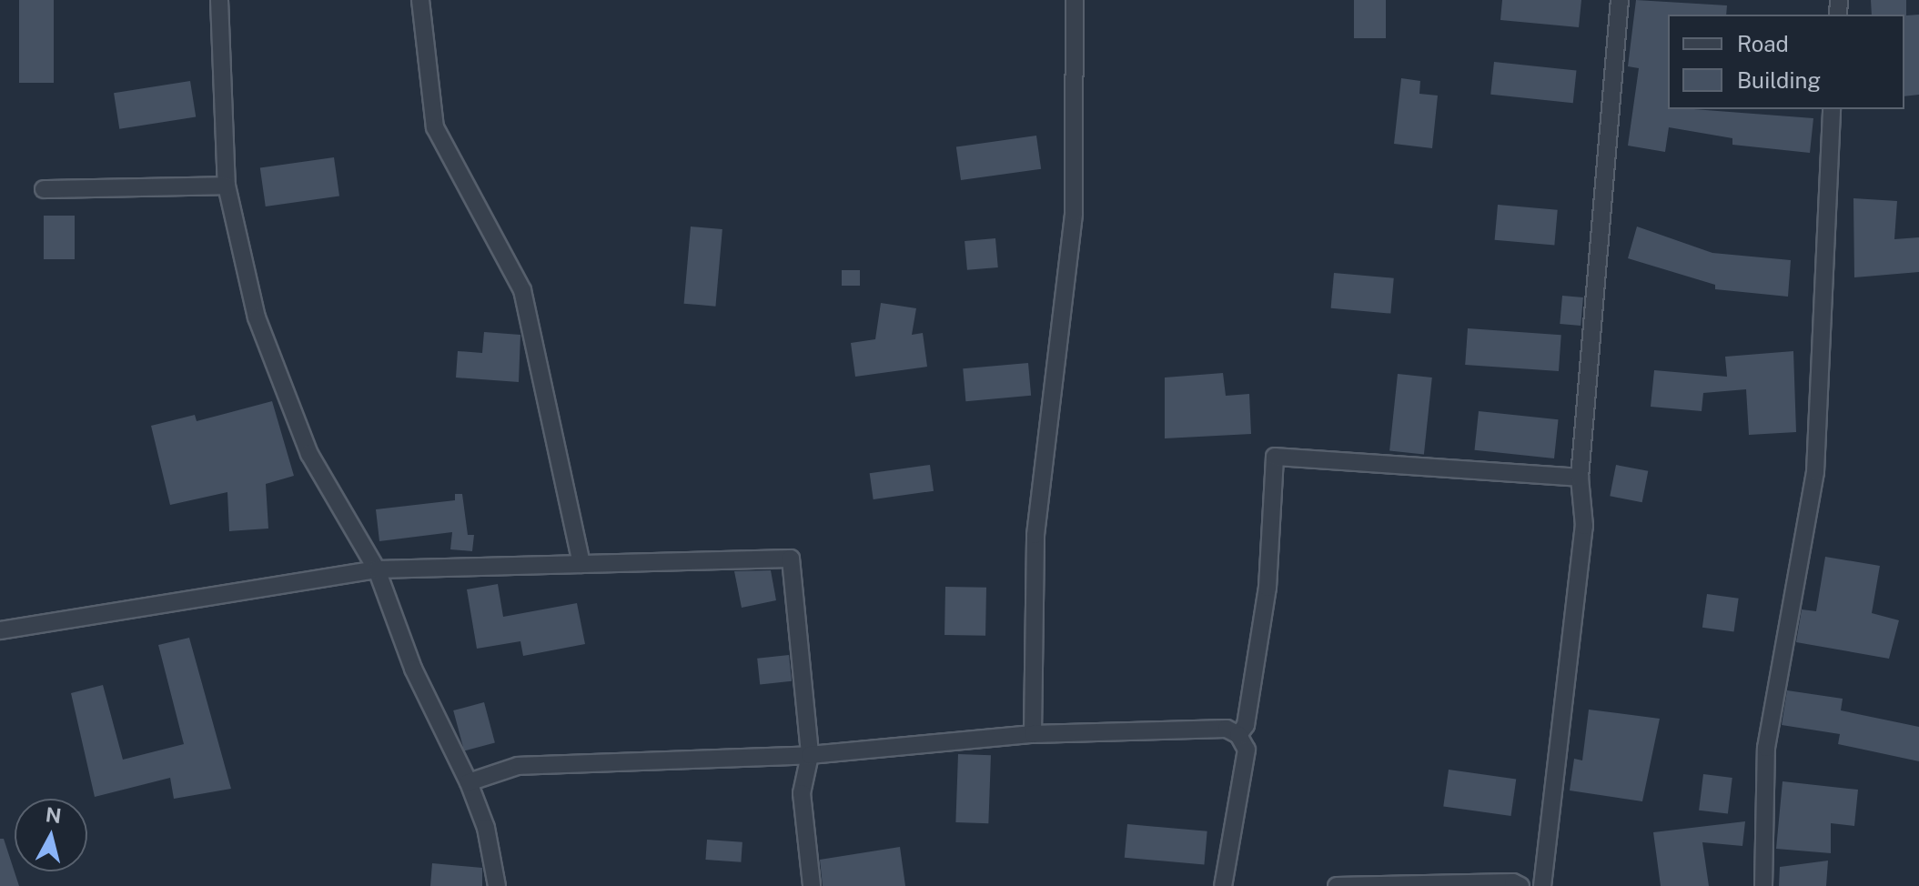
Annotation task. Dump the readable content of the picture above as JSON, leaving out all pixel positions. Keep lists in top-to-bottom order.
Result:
{
  "legend": ["Road", "Building"],
  "north": "top"
}
